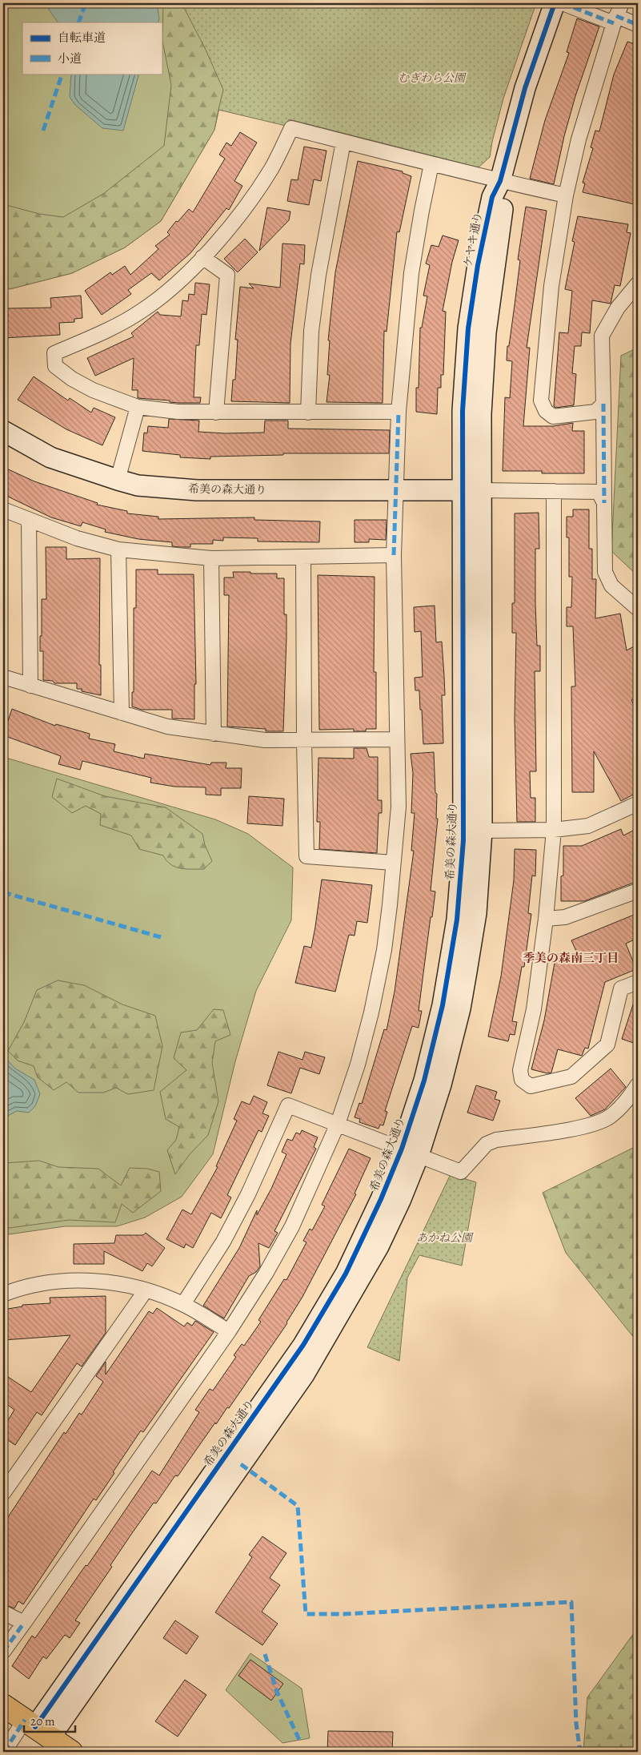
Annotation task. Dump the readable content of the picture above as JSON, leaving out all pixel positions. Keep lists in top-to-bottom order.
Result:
{
  "streets": {
    "street": ["ケヤキ通り", "希美の森大通り"]
  },
  "crossings": [
    ["ケヤキ通り", "希美の森大通り"]
  ],
  "districts": ["季美の森南三丁目"],
  "parks": ["むぎわら公園", "あかね公園"],
  "legend": ["自転車道", "小道"],
  "scale_bar": "20 m"
}
